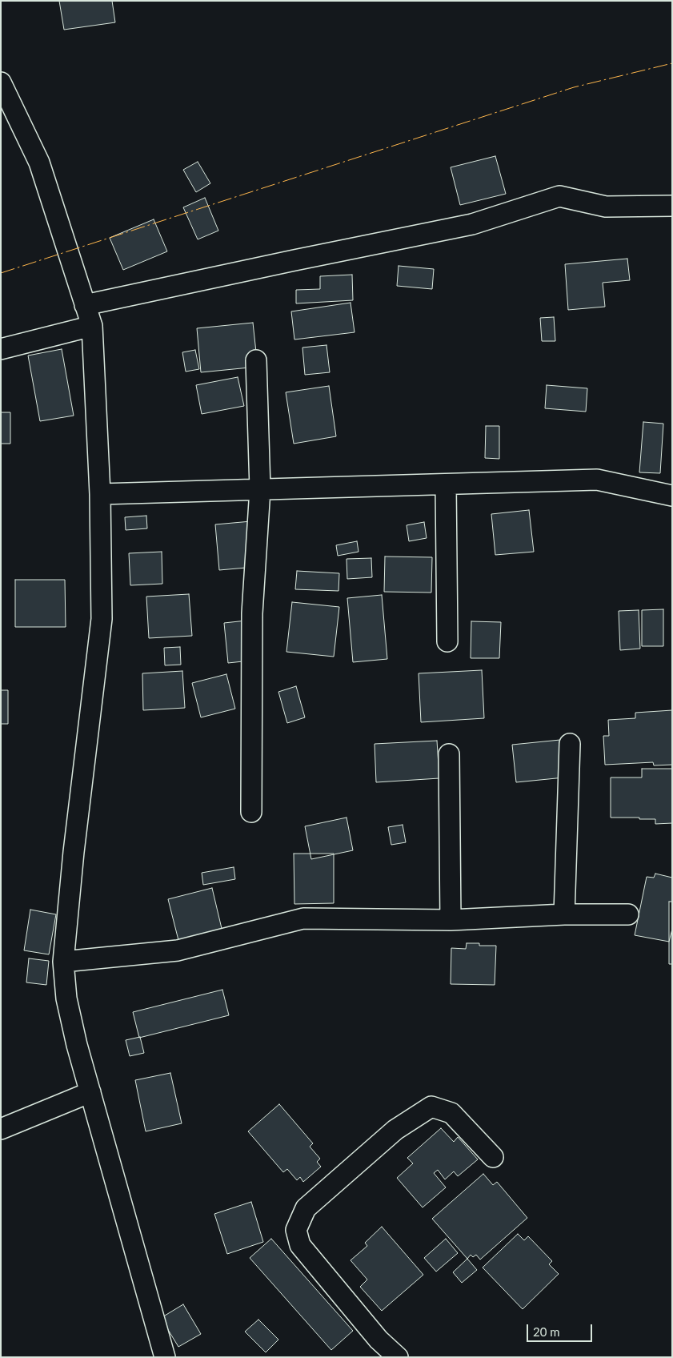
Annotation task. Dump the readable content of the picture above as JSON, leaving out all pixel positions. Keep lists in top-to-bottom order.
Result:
{
  "scale_bar": "20 m"
}
